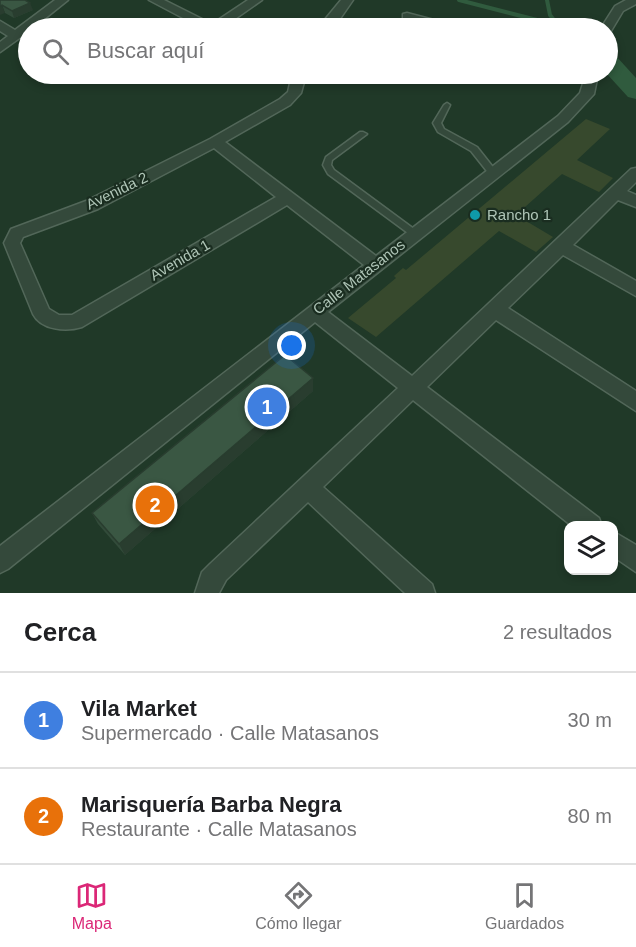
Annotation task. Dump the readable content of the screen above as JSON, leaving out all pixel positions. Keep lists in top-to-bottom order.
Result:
{
  "streets": {
    "street": ["Avenida 2", "Avenida 1", "Calle Matasanos"]
  },
  "crossings": [
    ["Avenida 2", "Avenida 1"]
  ],
  "places": ["Rancho 1"],
  "page": {
    "search": "Buscar aquí",
    "pins": ["1", "2"],
    "heading": ["Cerca", "2 resultados"],
    "list": [
      {
        "mark": "1",
        "name": "Vila Market",
        "note": "Supermercado · Calle Matasanos",
        "value": "30 m"
      },
      {
        "mark": "2",
        "name": "Marisquería Barba Negra",
        "note": "Restaurante · Calle Matasanos",
        "value": "80 m"
      }
    ],
    "nav": ["Mapa", "Cómo llegar", "Guardados"]
  }
}
